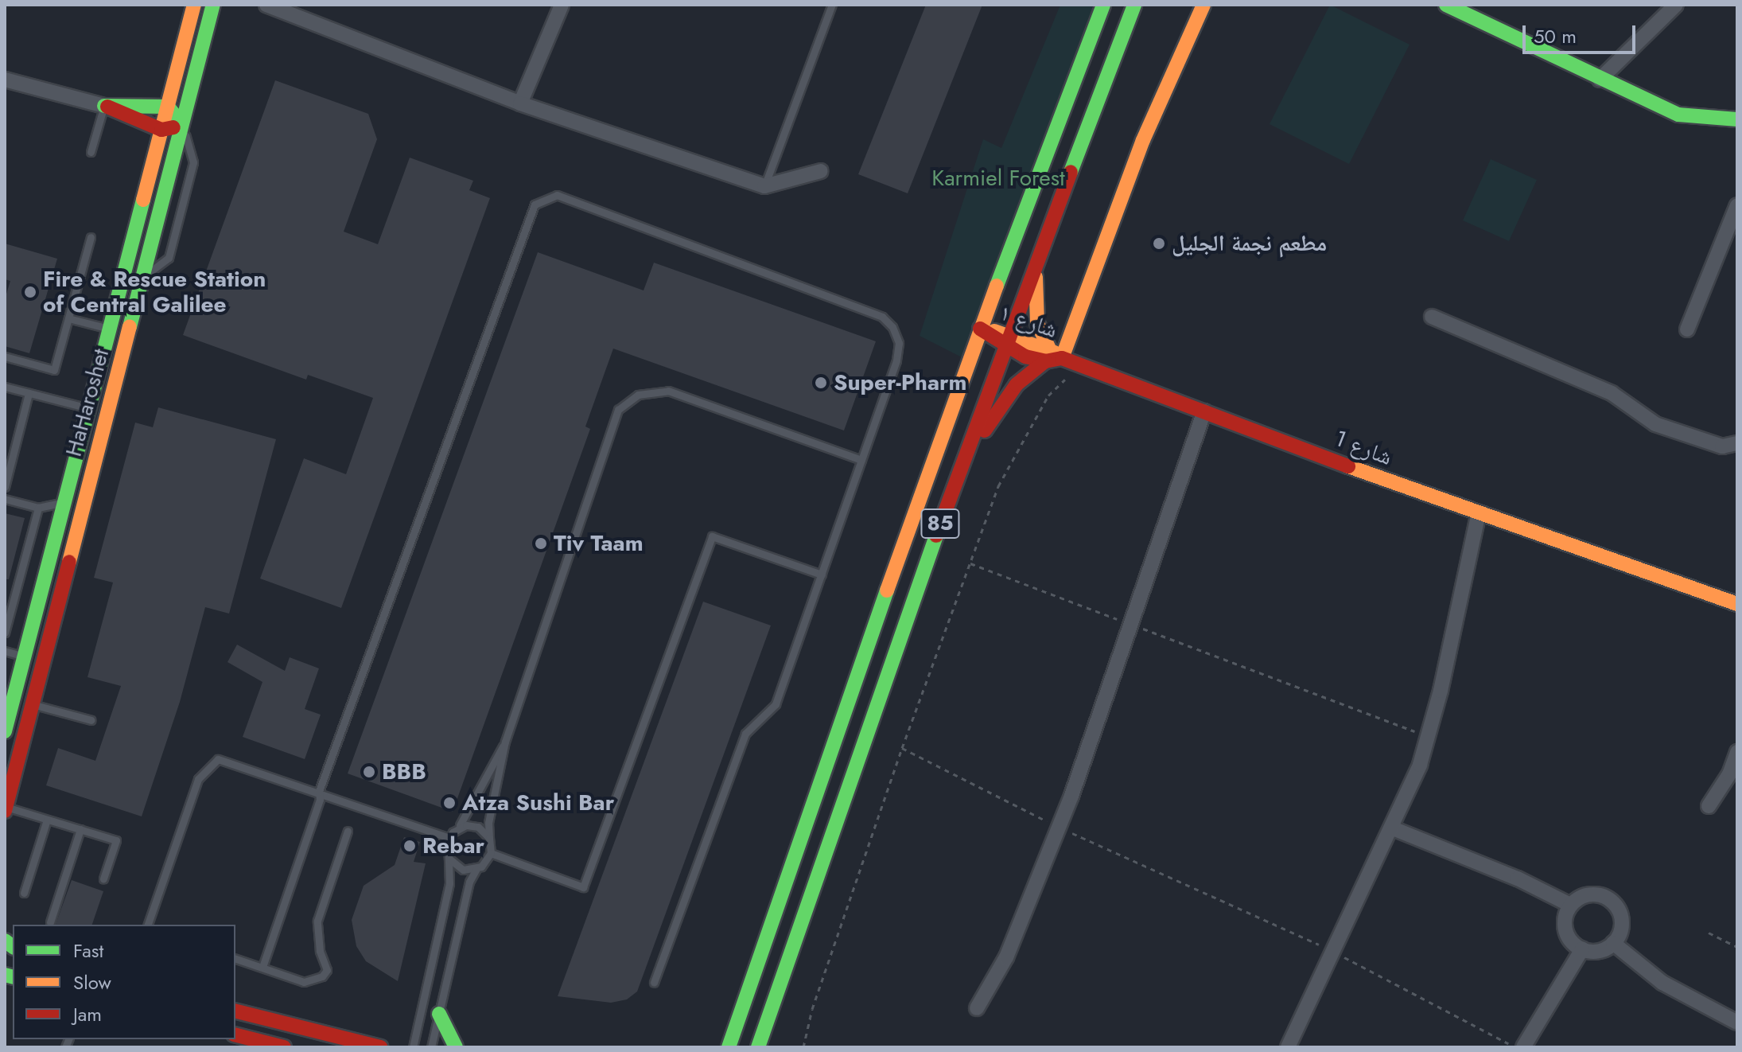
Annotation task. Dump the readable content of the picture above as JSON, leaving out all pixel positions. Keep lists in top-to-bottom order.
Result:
{
  "streets": {
    "main road": ["HaHaroshet", "شارع 1", "85"]
  },
  "crossings": [
    ["شارع 1", "85"]
  ],
  "parks": ["Karmiel Forest"],
  "places": [
    "مطعم نجمة الجليل",
    "Fire & Rescue Station of Central Galilee",
    "Super-Pharm",
    "Tiv Taam",
    "BBB",
    "Atza Sushi Bar",
    "Rebar"
  ],
  "legend": ["Fast", "Slow", "Jam"],
  "scale_bar": "50 m"
}
